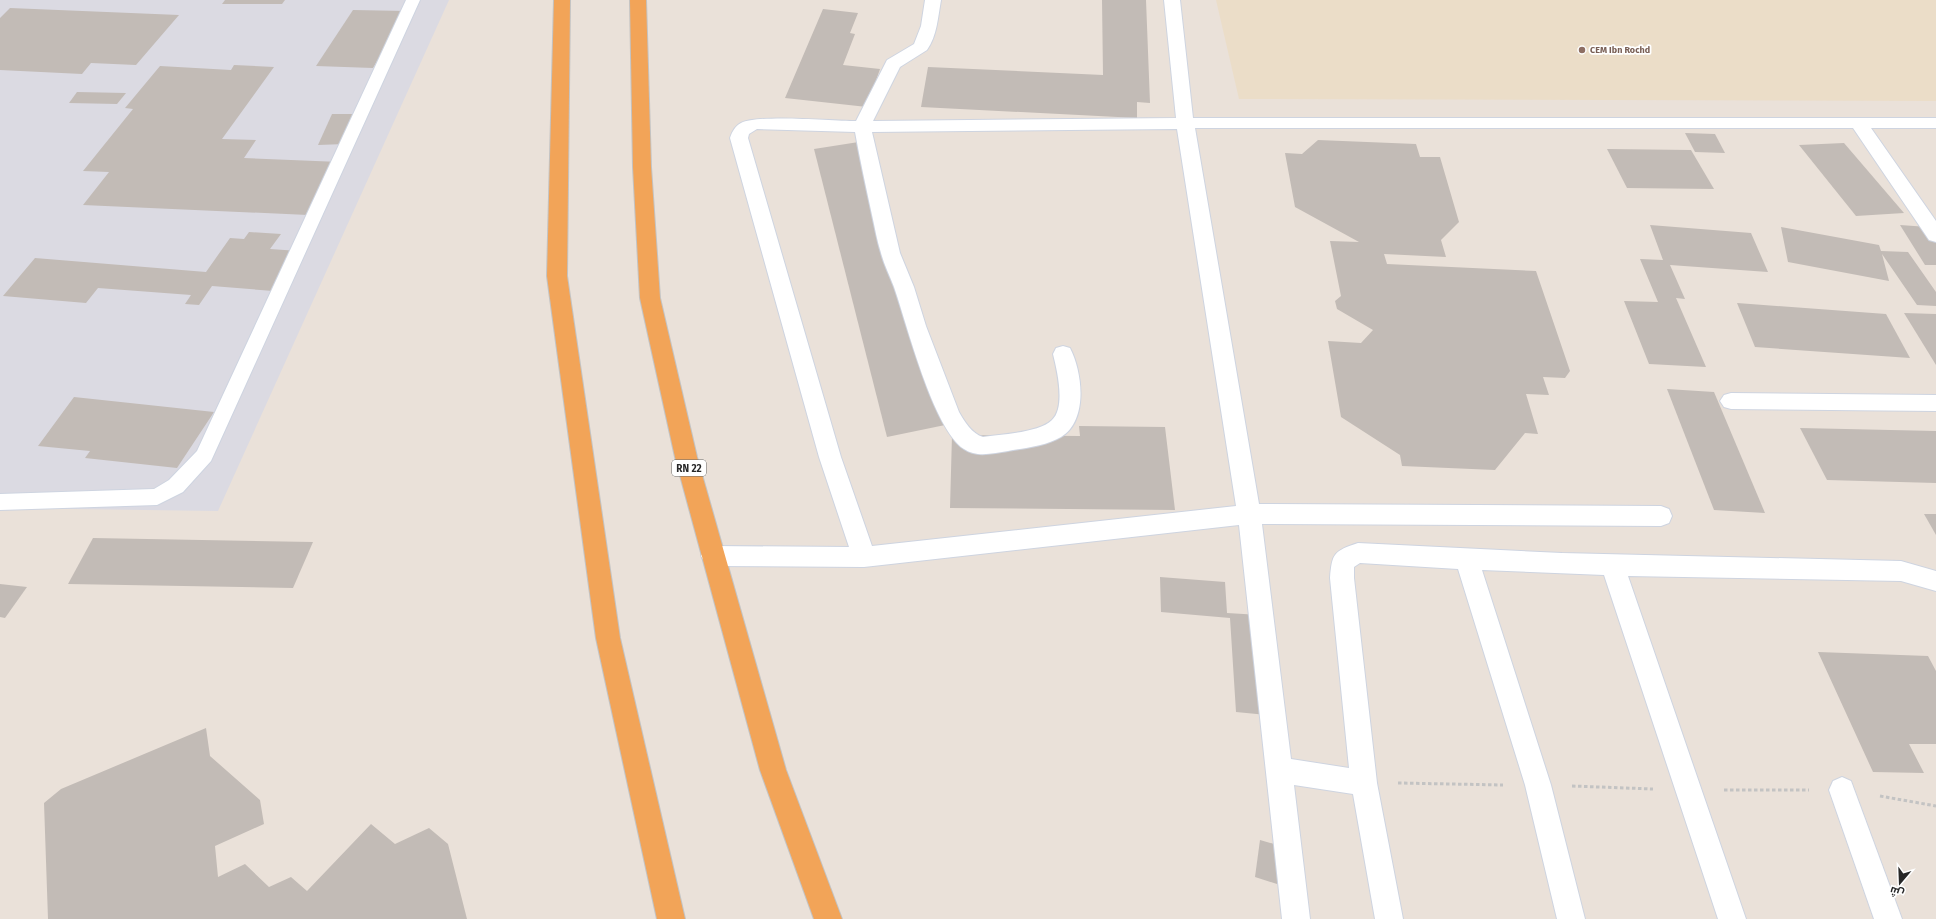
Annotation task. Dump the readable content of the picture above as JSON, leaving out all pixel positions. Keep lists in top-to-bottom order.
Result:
{
  "streets": {
    "highway": ["RN 22"]
  },
  "places": ["CEM Ibn Rochd"],
  "north": "bottom"
}
